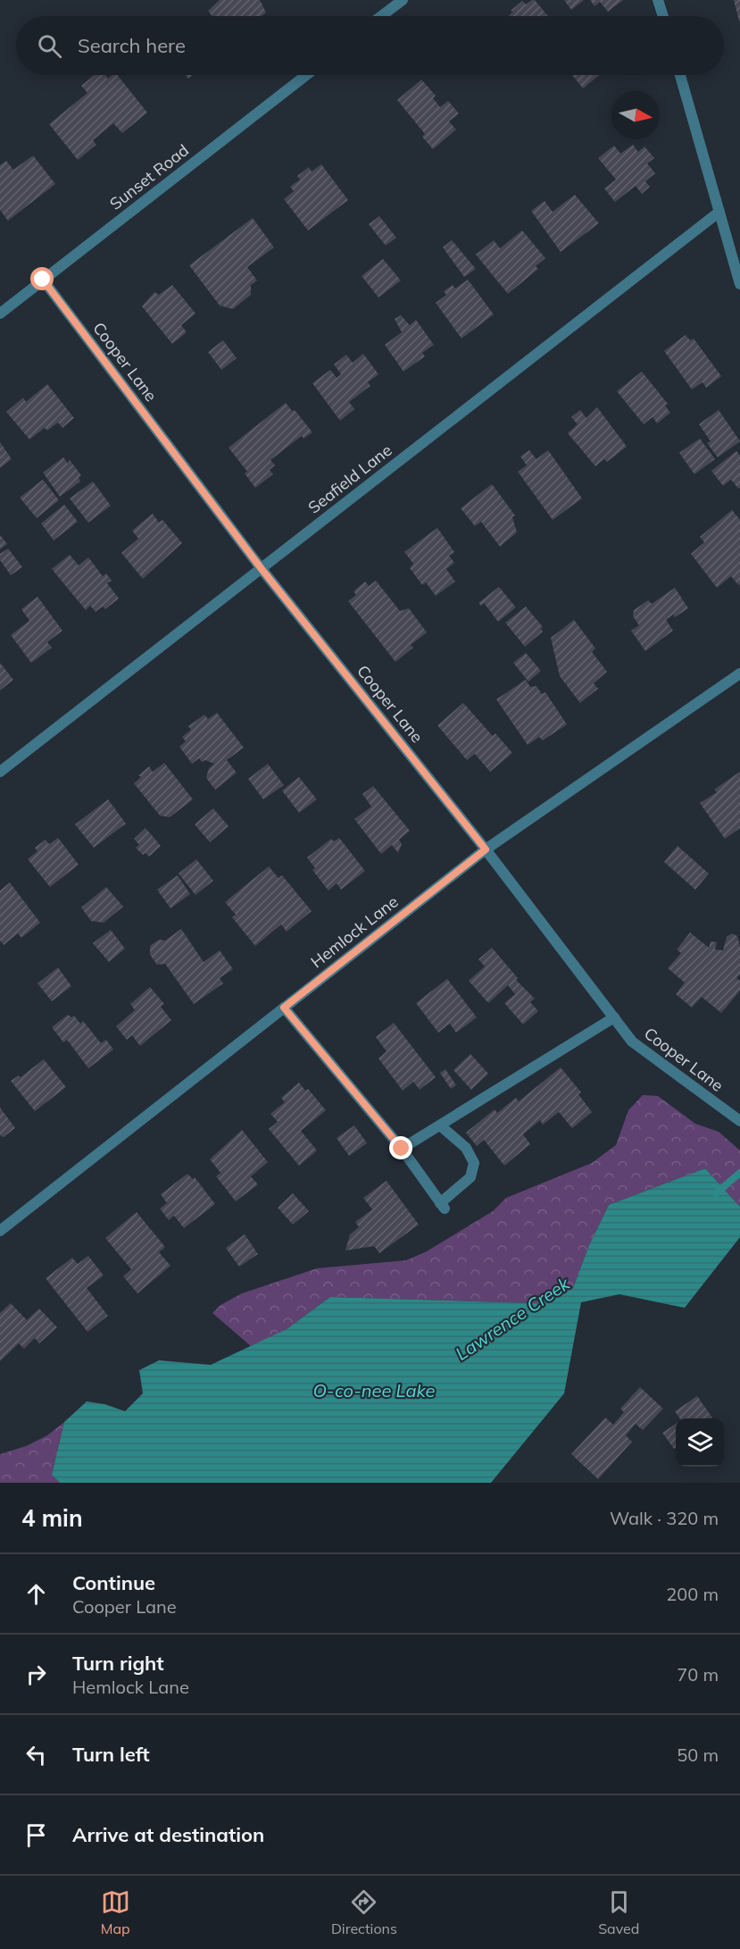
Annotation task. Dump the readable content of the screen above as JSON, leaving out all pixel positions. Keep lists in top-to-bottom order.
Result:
{
  "streets": {
    "street": [
      "Sunset Road",
      "Cooper Lane",
      "Seafield Lane",
      "Hemlock Lane"
    ]
  },
  "crossings": [
    ["Sunset Road", "Cooper Lane"],
    ["Cooper Lane", "Seafield Lane"],
    ["Cooper Lane", "Hemlock Lane"]
  ],
  "water": ["Lawrence Creek", "O-co-nee Lake"],
  "north": "right",
  "page": {
    "search": "Search here",
    "heading": ["4 min", "Walk · 320 m"],
    "list": [
      ["Continue", "Cooper Lane", "200 m"],
      ["Turn right", "Hemlock Lane", "70 m"],
      ["Turn left", "50 m"],
      "Arrive at destination"
    ],
    "nav": ["Map", "Directions", "Saved"]
  }
}
